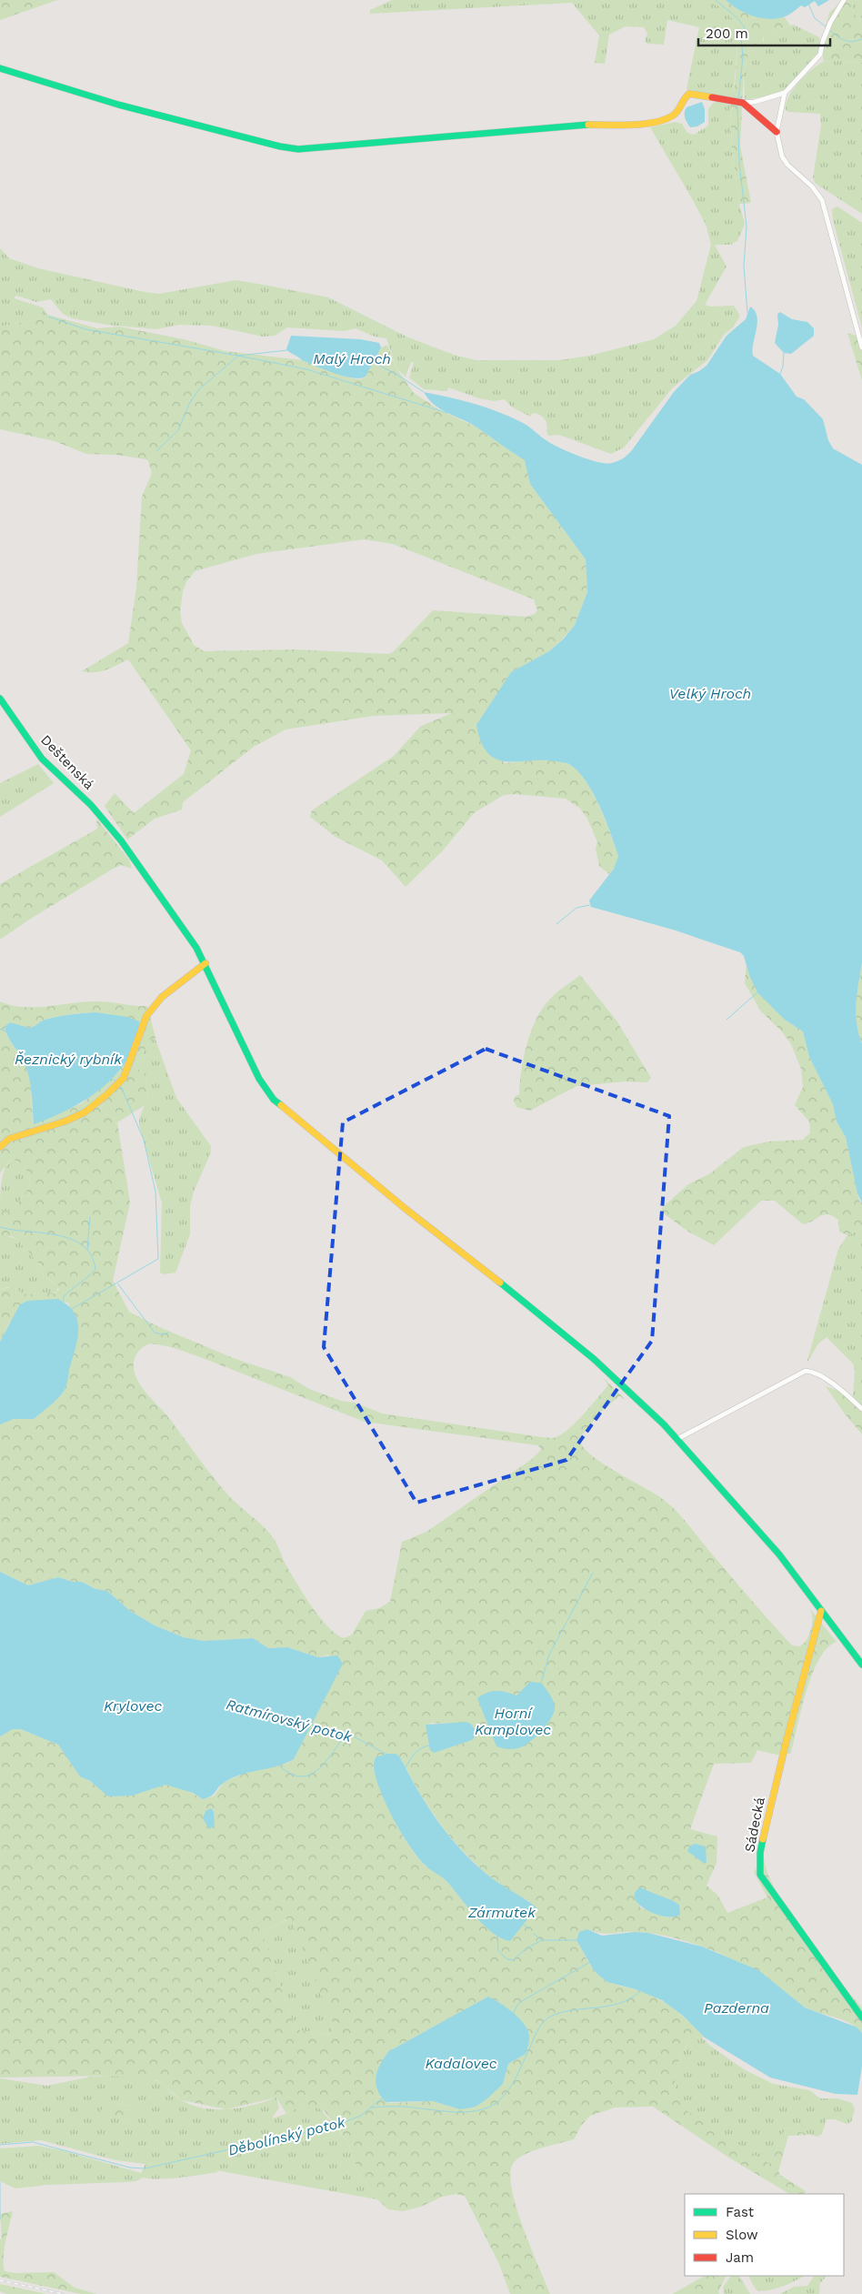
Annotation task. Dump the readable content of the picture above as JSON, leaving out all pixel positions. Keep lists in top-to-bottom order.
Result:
{
  "streets": {
    "street": ["Deštenská", "Sádecká"]
  },
  "crossings": [
    ["Deštenská", "Sádecká"]
  ],
  "water": [
    "Malý Hroch",
    "Velký Hroch",
    "Řeznický rybník",
    "Krylovec",
    "Horní Kamplovec",
    "Ratmírovský potok",
    "Zármutek",
    "Pazderna",
    "Kadalovec",
    "Děbolínský potok"
  ],
  "legend": ["Fast", "Slow", "Jam"],
  "scale_bar": "200 m"
}
